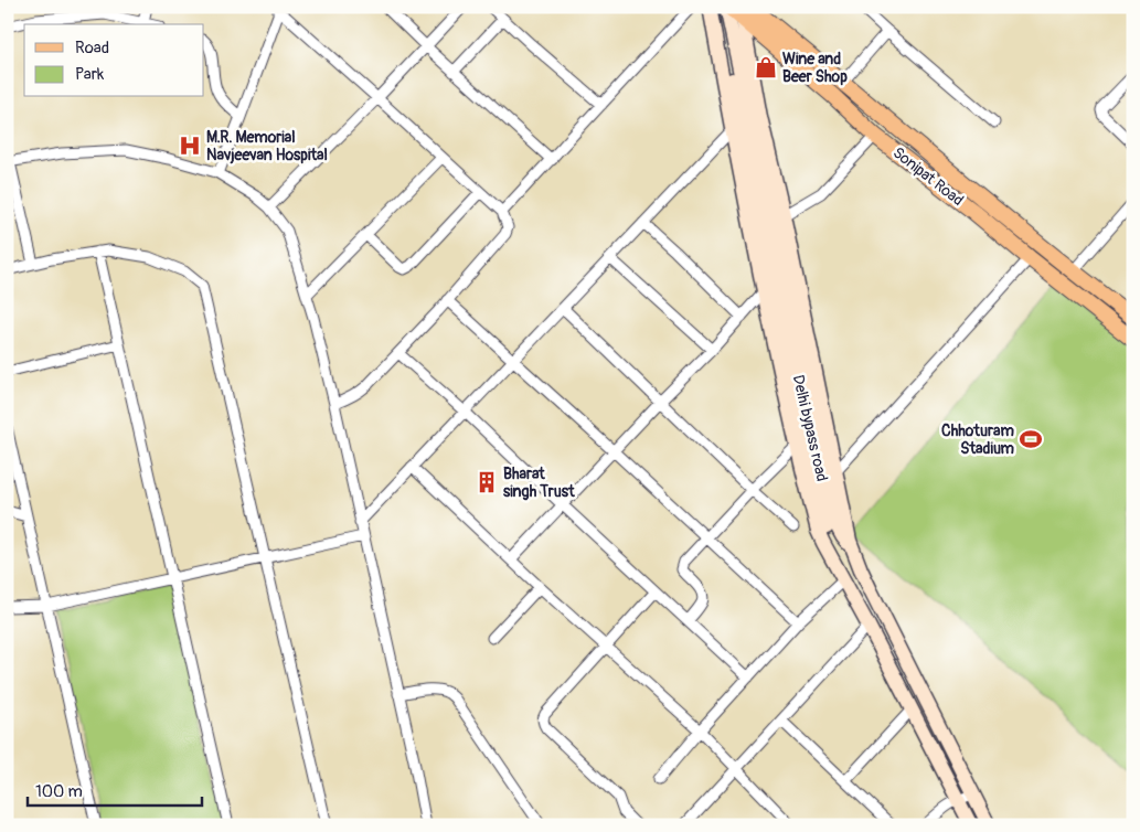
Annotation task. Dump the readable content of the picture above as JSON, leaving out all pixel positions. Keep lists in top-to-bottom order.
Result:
{
  "streets": {
    "main road": ["Sonipat Road", "Delhi bypass road"]
  },
  "crossings": [
    ["Sonipat Road", "Delhi bypass road"]
  ],
  "places": {
    "shop": ["Wine and Beer Shop"],
    "hospital": ["M.R. Memorial Navjeevan Hospital"],
    "sports": ["Chhoturam Stadium"],
    "building": ["Bharat singh Trust"]
  },
  "legend": ["Road", "Park"],
  "scale_bar": "100 m"
}
